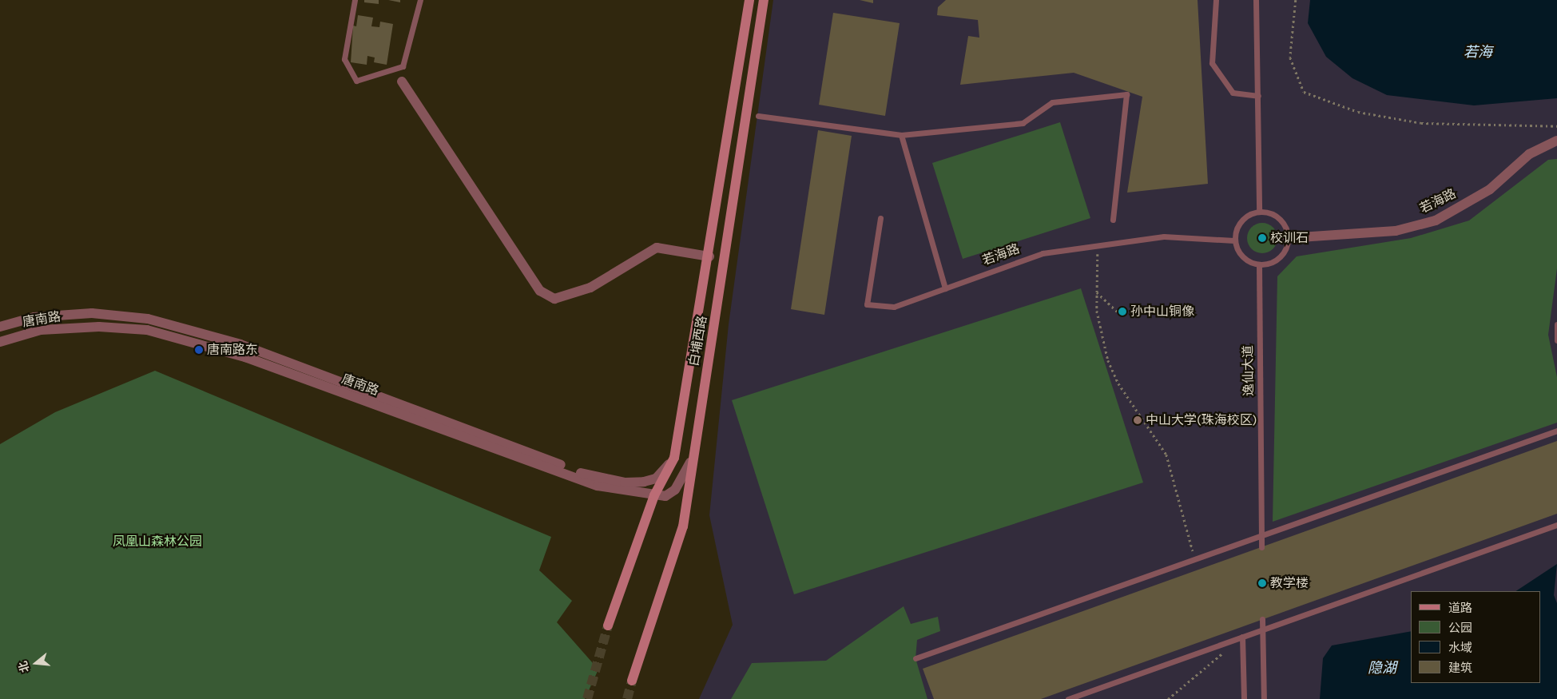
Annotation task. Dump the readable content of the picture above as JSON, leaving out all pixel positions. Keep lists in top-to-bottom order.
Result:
{
  "streets": {
    "main road": ["白埔西路"],
    "street": ["若海路", "唐南路"],
    "lane": ["逸仙大道"]
  },
  "crossings": [
    ["若海路", "逸仙大道"],
    ["唐南路", "白埔西路"]
  ],
  "water": ["若海", "隐湖"],
  "parks": ["凤凰山森林公园"],
  "places": [
    "校训石",
    "孙中山铜像",
    "唐南路东",
    "中山大学(珠海校区)",
    "教学楼"
  ],
  "legend": [
    "道路",
    "公园",
    "水域",
    "建筑"
  ],
  "north": "left"
}
